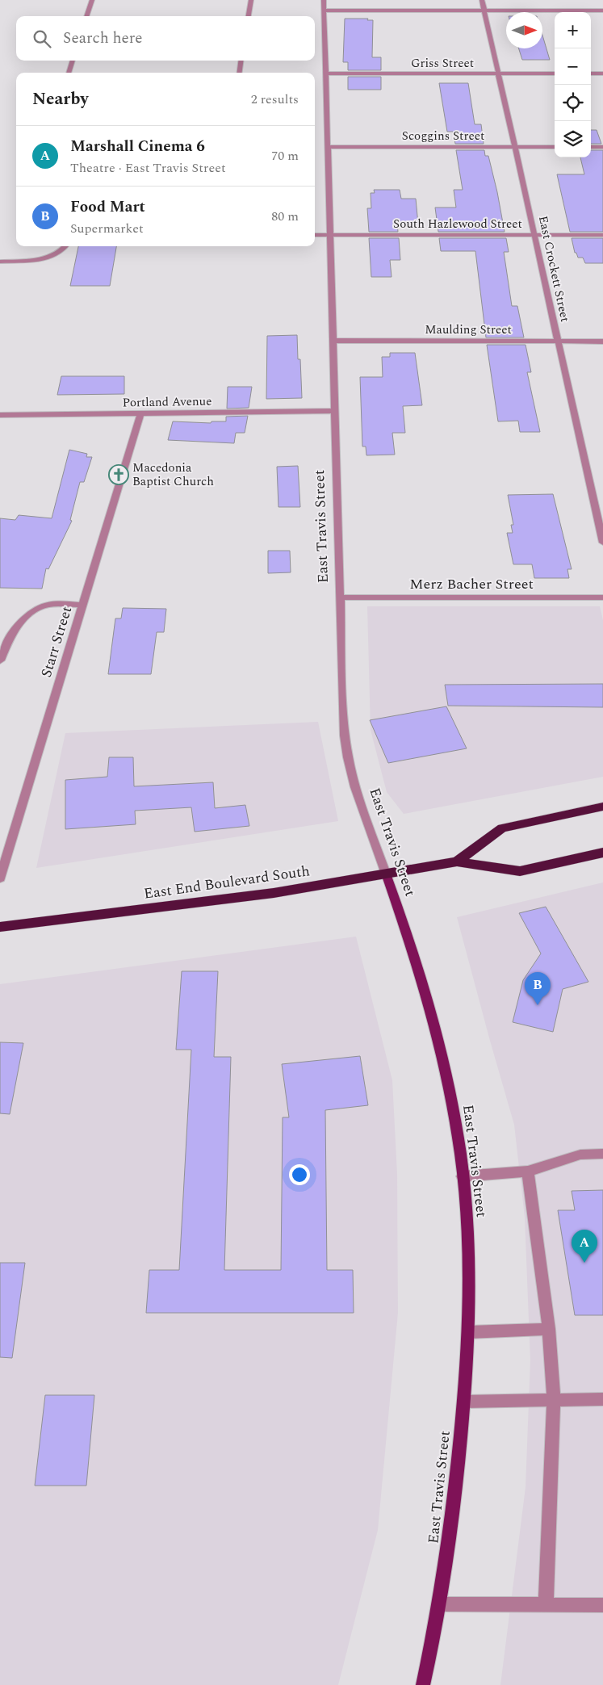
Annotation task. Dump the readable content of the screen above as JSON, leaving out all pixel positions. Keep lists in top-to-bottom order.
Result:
{
  "streets": {
    "highway": ["East End Boulevard South"],
    "main road": ["East Travis Street"],
    "street": [
      "Griss Street",
      "Scoggins Street",
      "South Hazlewood Street",
      "East Crockett Street",
      "Maulding Street",
      "Portland Avenue",
      "Merz Bacher Street",
      "Starr Street"
    ]
  },
  "crossings": [
    ["Griss Street", "East Crockett Street"],
    ["Griss Street", "East Travis Street"],
    ["Scoggins Street", "East Crockett Street"],
    ["Scoggins Street", "East Travis Street"],
    ["South Hazlewood Street", "East Crockett Street"],
    ["South Hazlewood Street", "East Travis Street"],
    ["East Crockett Street", "Maulding Street"],
    ["Maulding Street", "East Travis Street"],
    ["Portland Avenue", "East Travis Street"],
    ["Portland Avenue", "Starr Street"],
    ["East Travis Street", "Merz Bacher Street"],
    ["East Travis Street", "East End Boulevard South"]
  ],
  "places": {
    "church": ["Macedonia Baptist Church"]
  },
  "north": "right",
  "page": {
    "map_buttons": ["+", "−"],
    "search": "Search here",
    "heading": ["Nearby", "2 results"],
    "list": [
      {
        "mark": "A",
        "name": "Marshall Cinema 6",
        "note": "Theatre · East Travis Street",
        "value": "70 m"
      },
      {
        "mark": "B",
        "name": "Food Mart",
        "note": "Supermarket",
        "value": "80 m"
      }
    ],
    "pins": ["B", "A"]
  }
}
